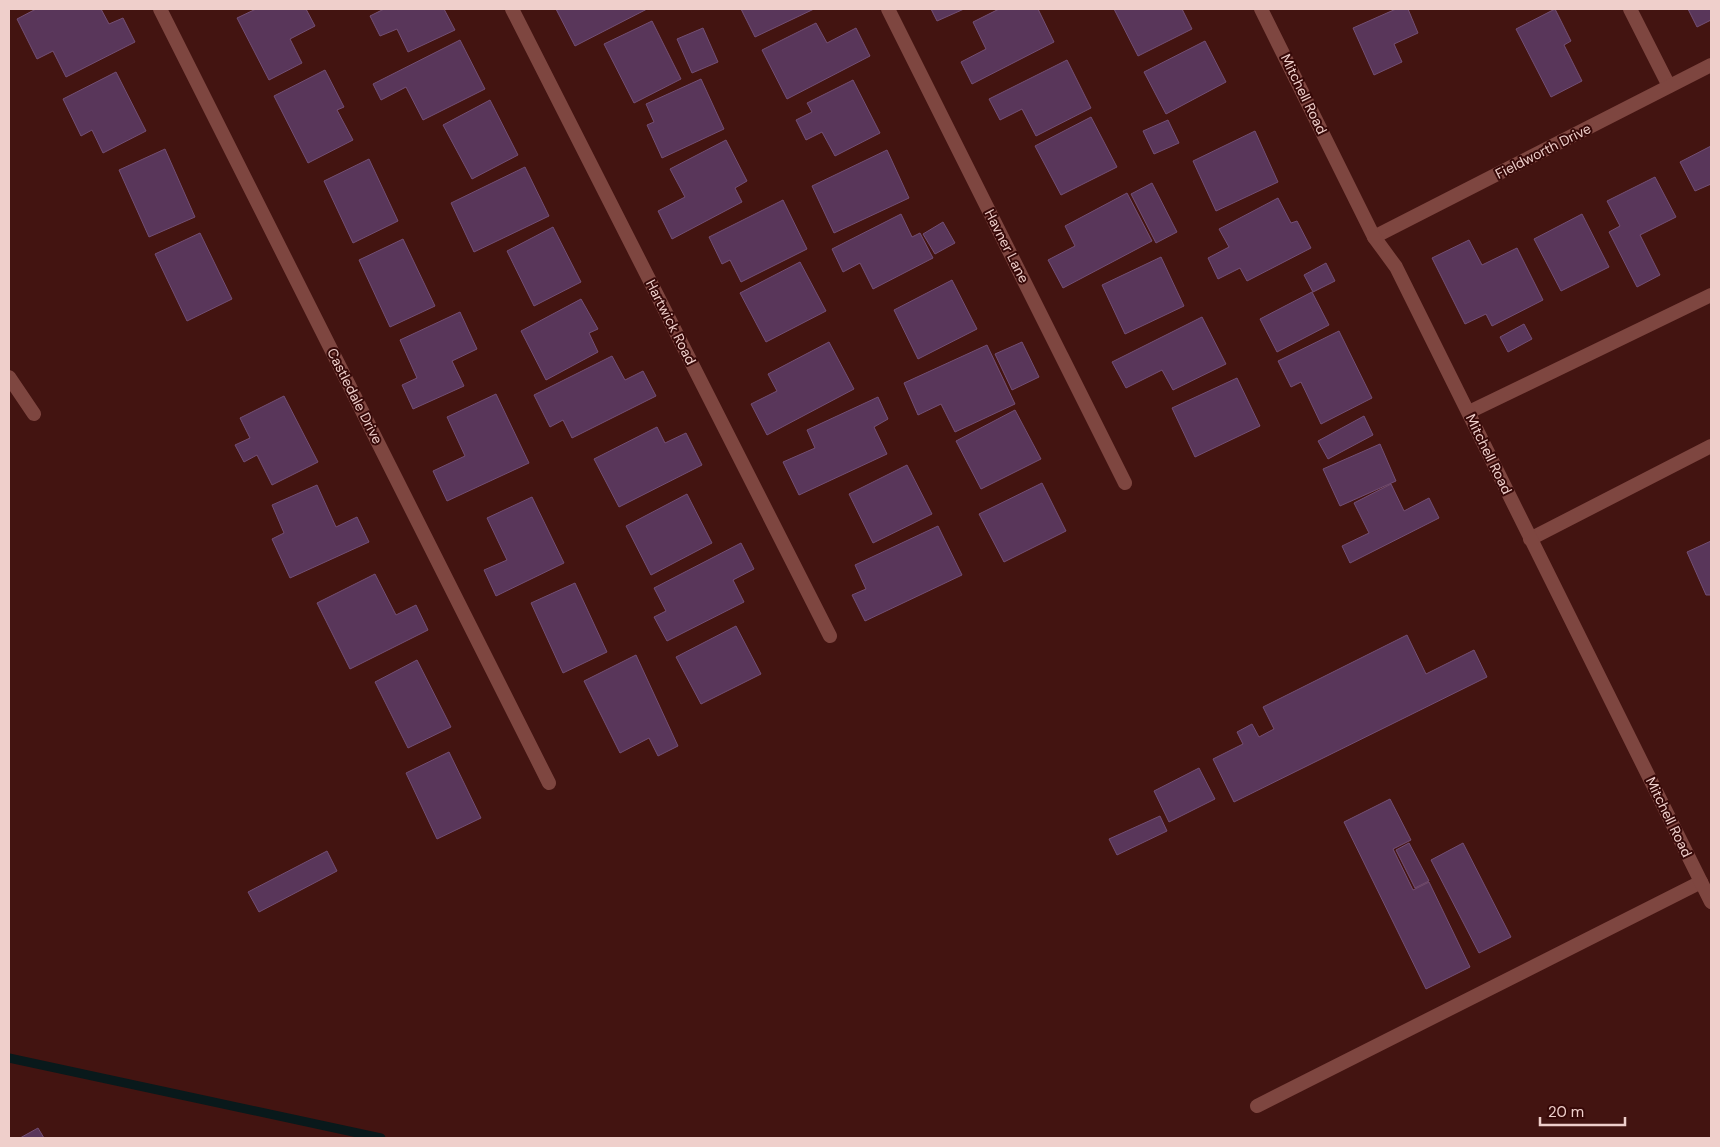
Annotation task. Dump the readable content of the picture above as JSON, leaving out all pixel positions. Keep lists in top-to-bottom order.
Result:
{
  "streets": {
    "street": [
      "Mitchell Road",
      "Fieldworth Drive",
      "Havner Lane",
      "Hartwick Road",
      "Castledale Drive"
    ]
  },
  "crossings": [
    ["Mitchell Road", "Fieldworth Drive"]
  ],
  "scale_bar": "20 m"
}
